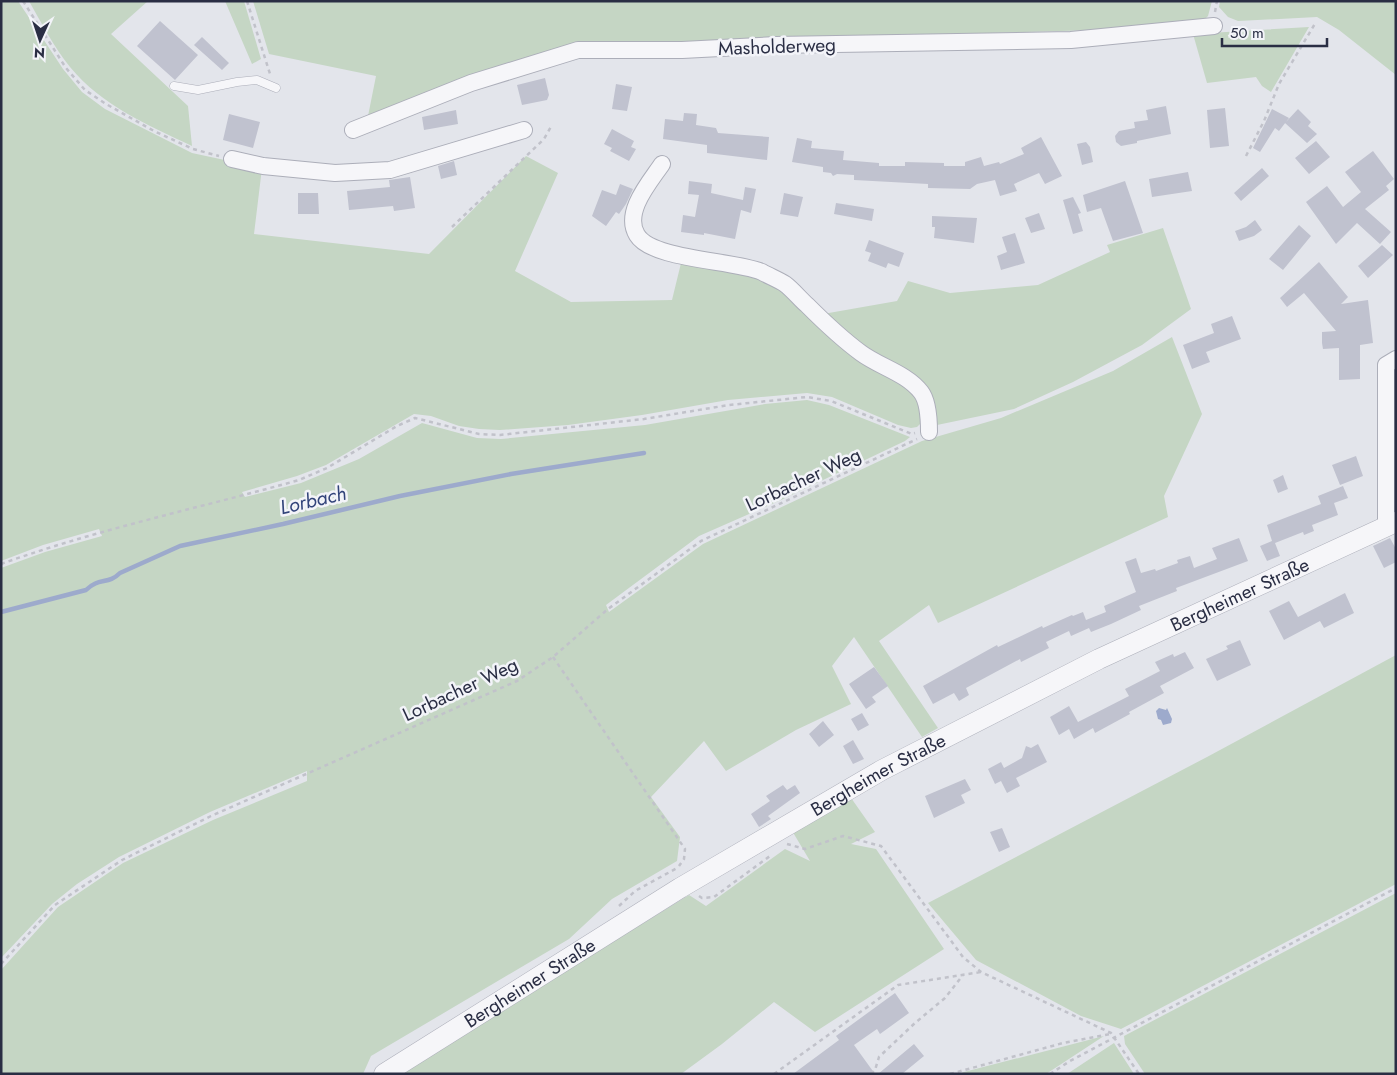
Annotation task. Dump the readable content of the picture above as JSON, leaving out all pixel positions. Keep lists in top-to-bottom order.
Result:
{
  "streets": {
    "street": ["Masholderweg", "Bergheimer Straße"],
    "path": ["Lorbacher Weg"]
  },
  "water": ["Lorbach"],
  "scale_bar": "50 m",
  "north": "bottom"
}
